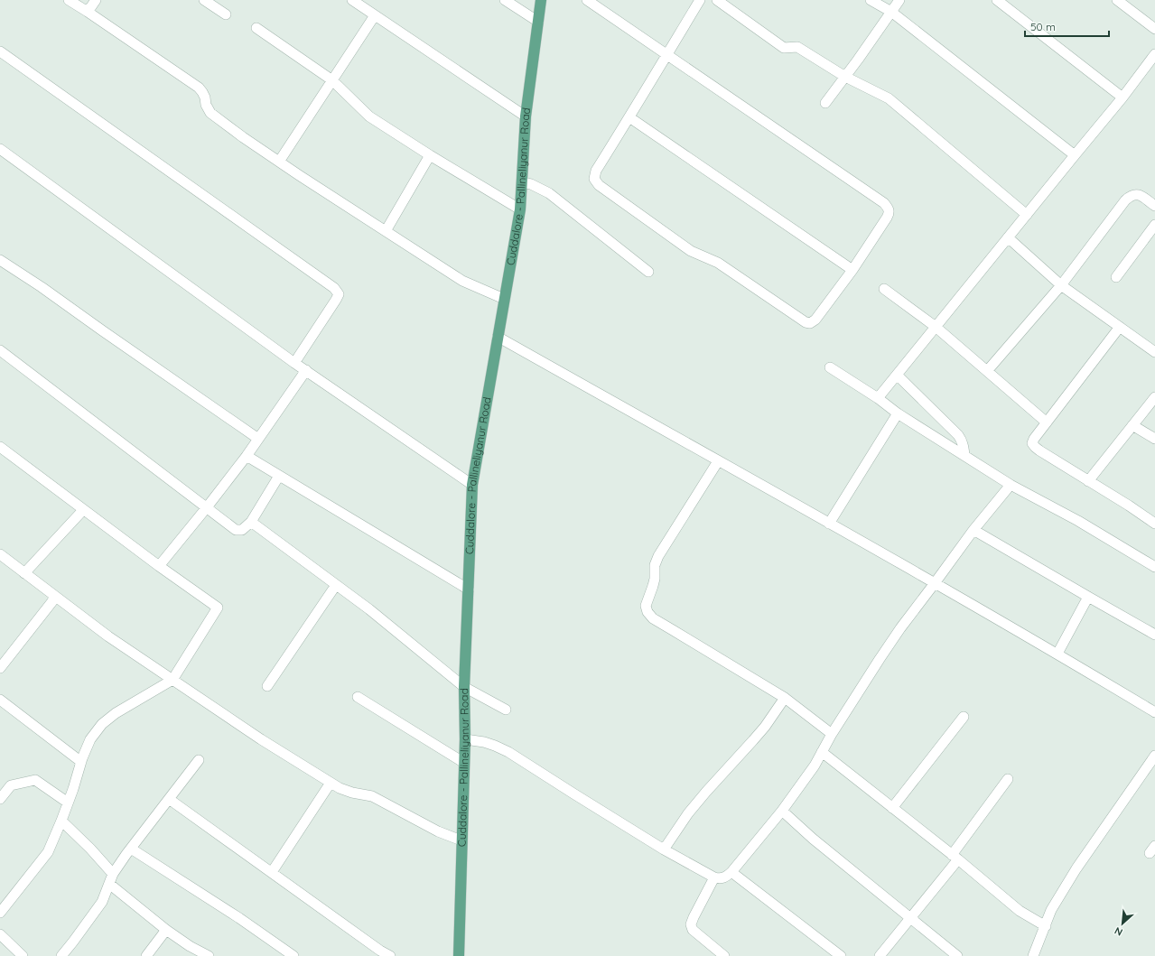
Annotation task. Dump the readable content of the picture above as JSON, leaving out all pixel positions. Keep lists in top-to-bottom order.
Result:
{
  "streets": {
    "main road": ["Cuddalore - Pallineliyanur Road"]
  },
  "scale_bar": "50 m",
  "north": "bottom left"
}
